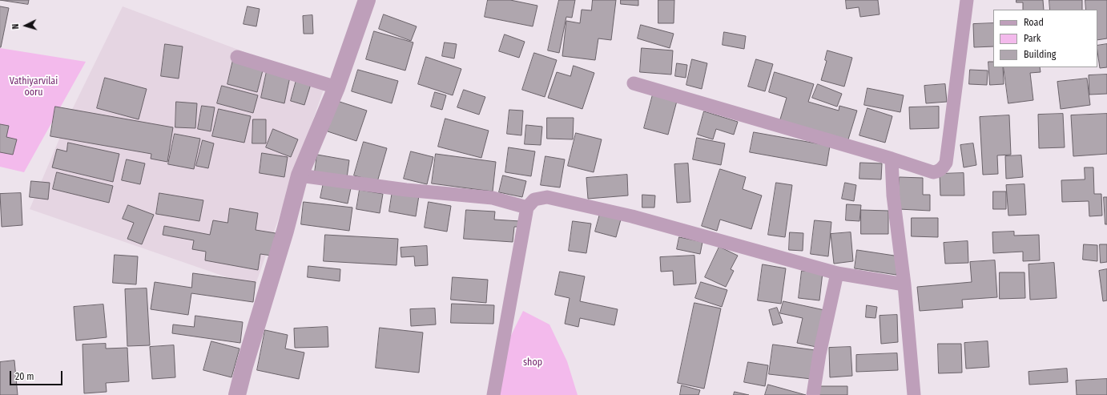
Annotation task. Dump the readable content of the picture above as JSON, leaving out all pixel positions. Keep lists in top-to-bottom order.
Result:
{
  "parks": ["Vathiyarvilai ooru", "shop"],
  "legend": ["Road", "Park", "Building"],
  "scale_bar": "20 m",
  "north": "left"
}
